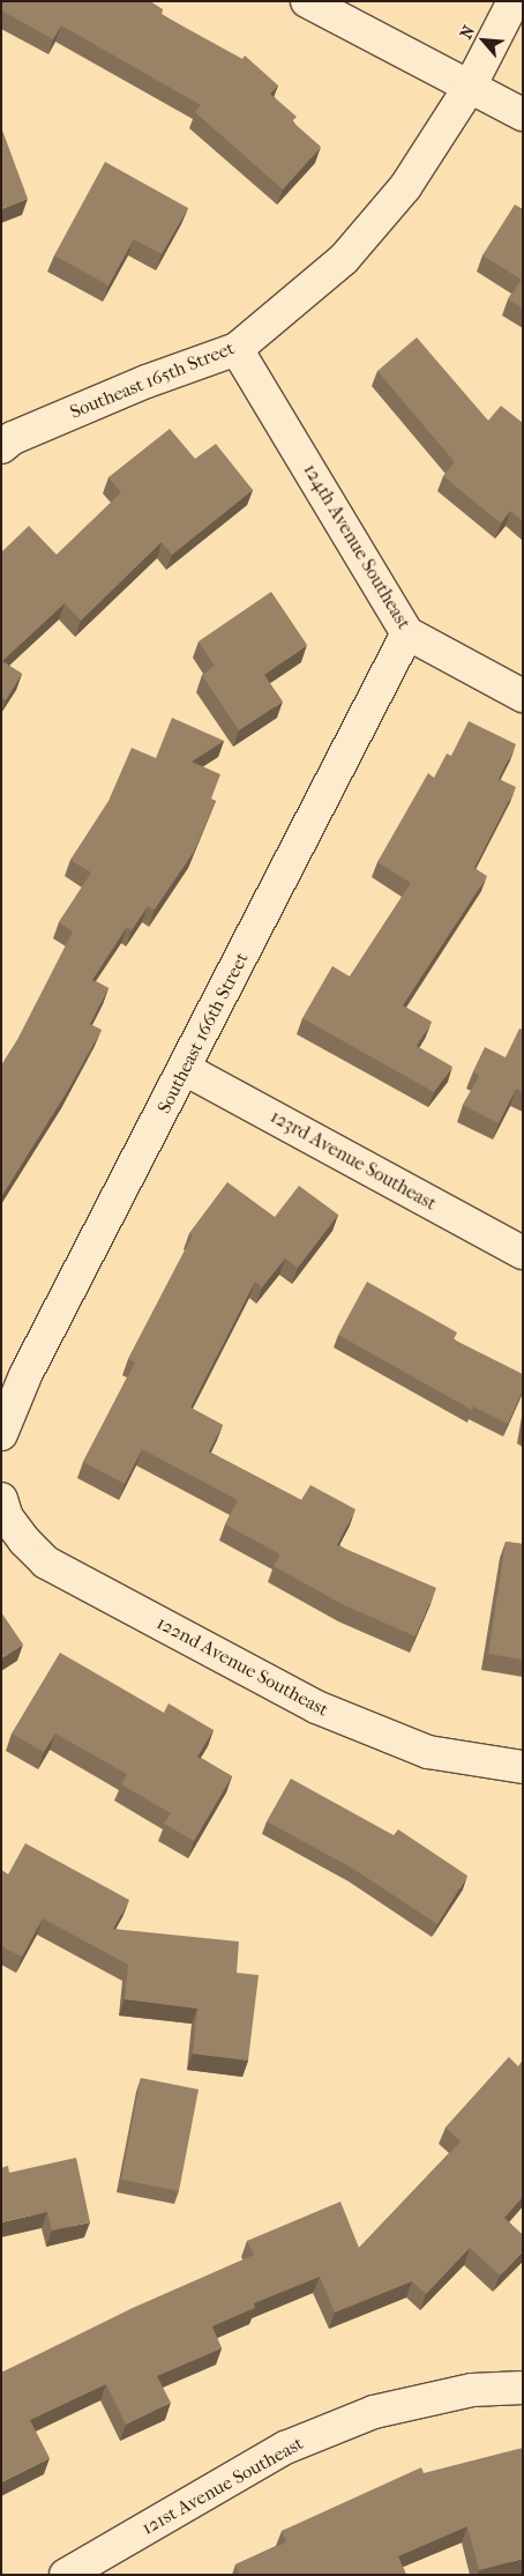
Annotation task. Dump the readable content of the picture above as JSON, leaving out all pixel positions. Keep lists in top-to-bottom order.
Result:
{
  "streets": {
    "street": [
      "Southeast 165th Street",
      "124th Avenue Southeast",
      "Southeast 166th Street",
      "123rd Avenue Southeast",
      "122nd Avenue Southeast",
      "121st Avenue Southeast"
    ]
  },
  "crossings": [
    ["Southeast 165th Street", "124th Avenue Southeast"],
    ["124th Avenue Southeast", "Southeast 166th Street"],
    ["Southeast 166th Street", "123rd Avenue Southeast"]
  ],
  "north": "top left"
}
